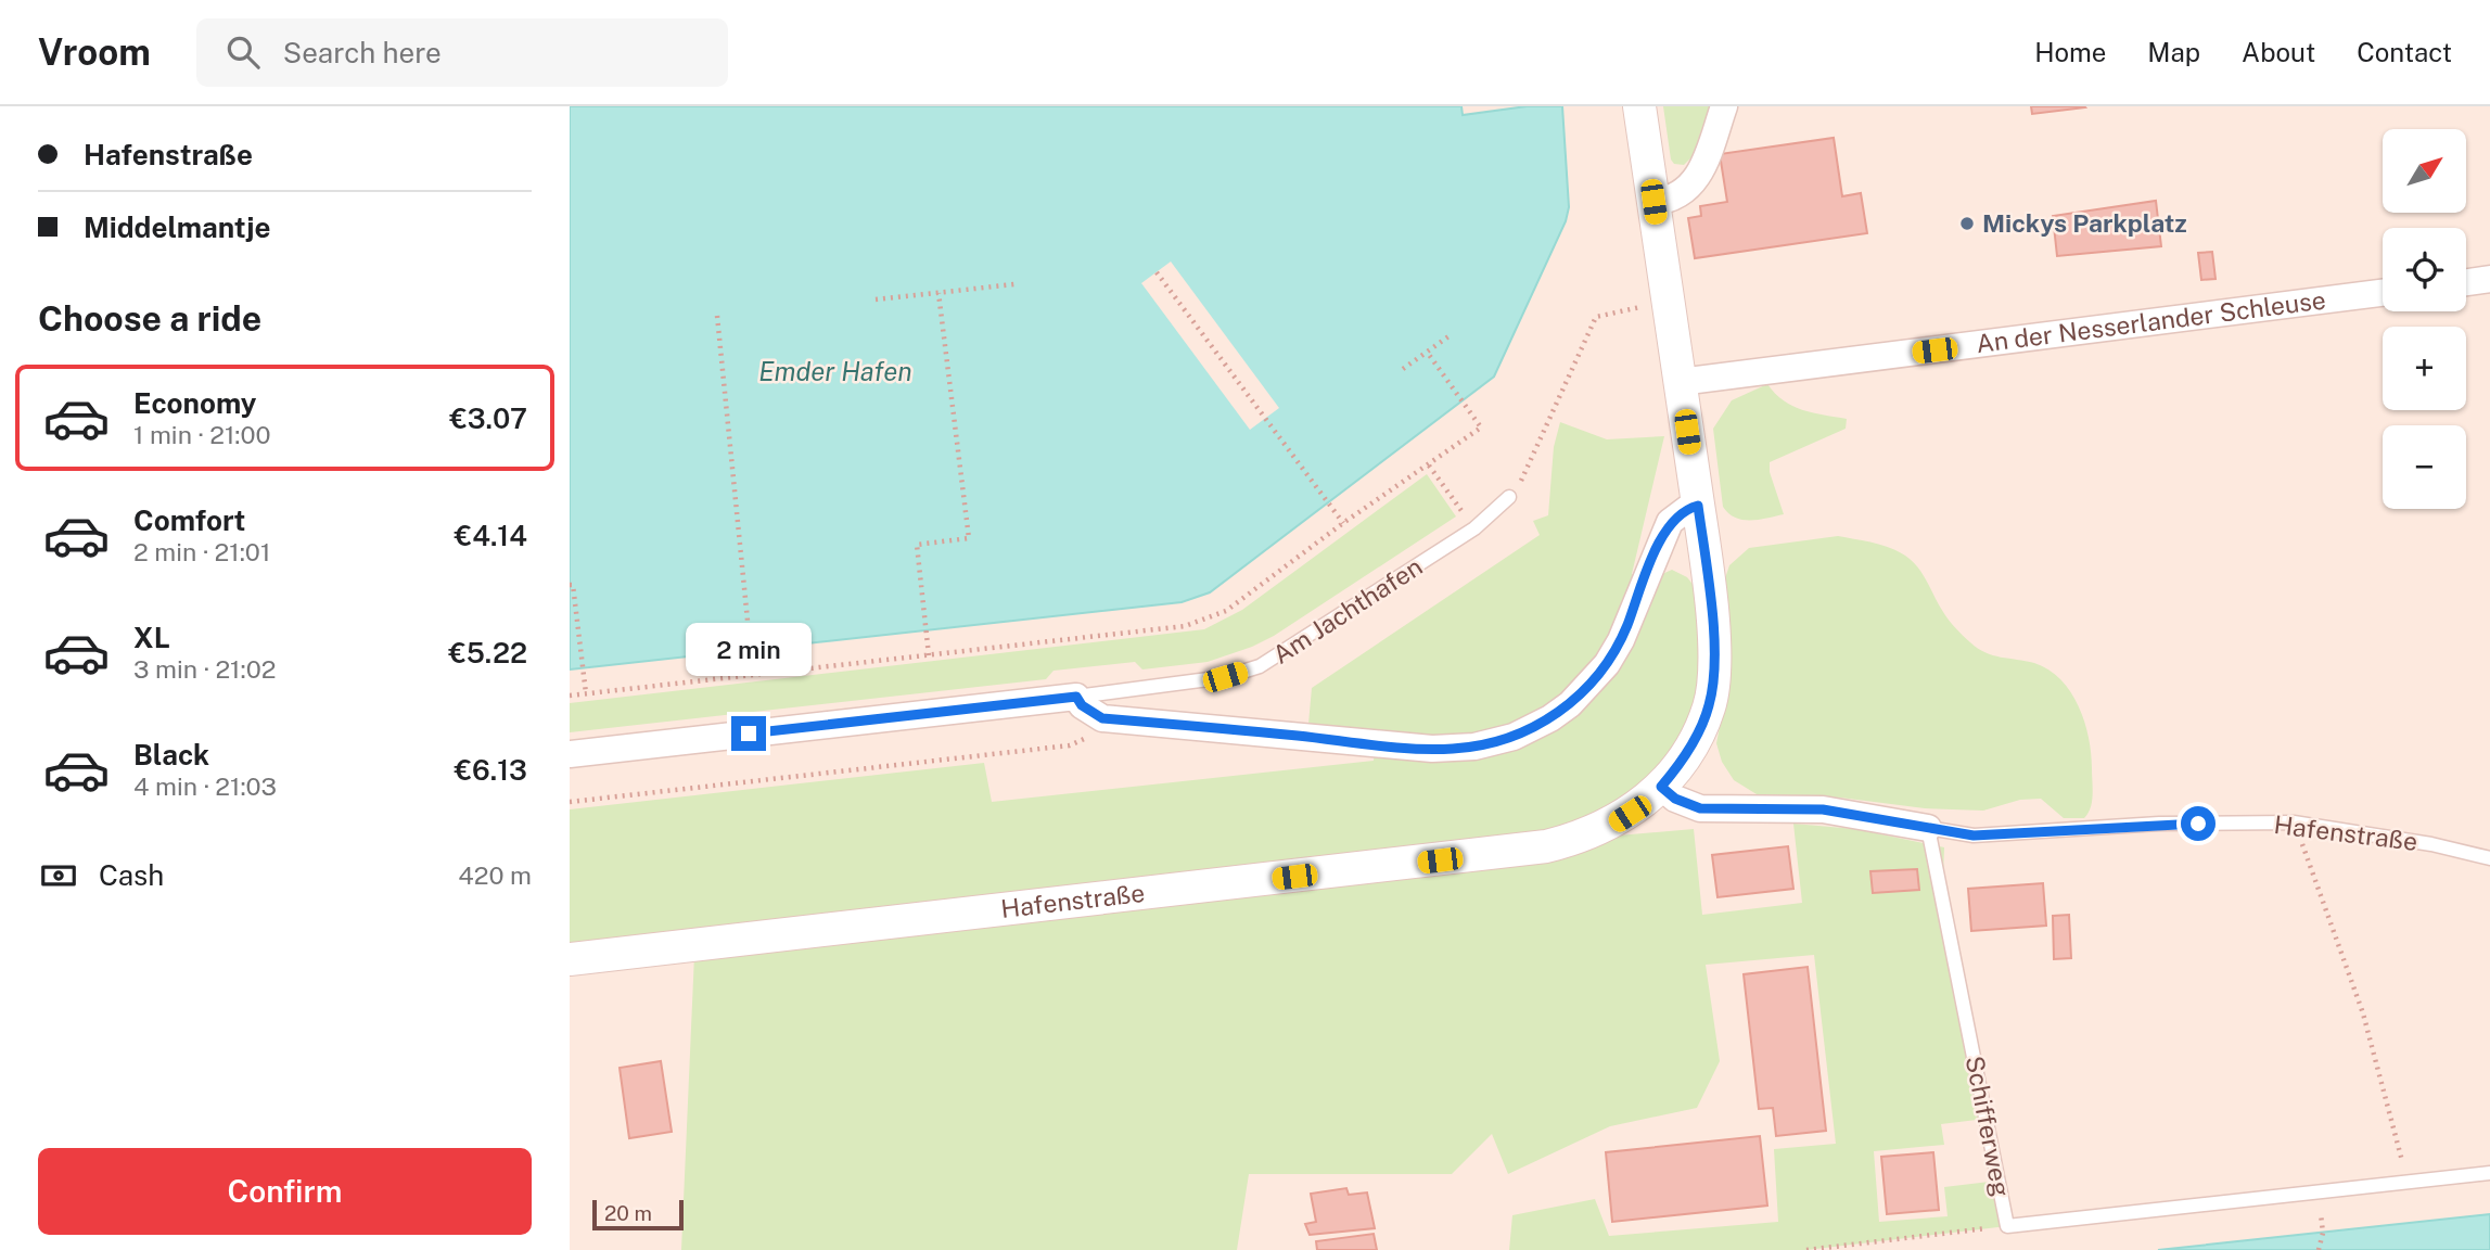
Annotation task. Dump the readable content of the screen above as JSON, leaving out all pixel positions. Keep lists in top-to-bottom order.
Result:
{
  "streets": {
    "street": ["An der Nesserlander Schleuse", "Hafenstraße"],
    "lane": ["Am Jachthafen", "Schifferweg"]
  },
  "crossings": [
    ["Hafenstraße", "Schifferweg"]
  ],
  "water": ["Emder Hafen"],
  "places": ["Mickys Parkplatz"],
  "scale_bar": "20 m",
  "north": "top right",
  "page": {
    "header": "Vroom",
    "search": "Search here",
    "nav": [
      "Home",
      "Map",
      "About",
      "Contact"
    ],
    "banner": ["Hafenstraße", "Middelmantje"],
    "map_buttons": ["+", "−"],
    "heading": "Choose a ride",
    "list": [
      {
        "name": "Economy",
        "note": "1 min · 21:00",
        "value": "€3.07"
      },
      {
        "name": "Comfort",
        "note": "2 min · 21:01",
        "value": "€4.14"
      },
      {
        "name": "XL",
        "note": "3 min · 21:02",
        "value": "€5.22"
      },
      {
        "name": "Black",
        "note": "4 min · 21:03",
        "value": "€6.13"
      }
    ],
    "bubble": "2 min",
    "pay": ["Cash", "420 m"],
    "buttons": "Confirm",
    "scale": "20 m"
  }
}
